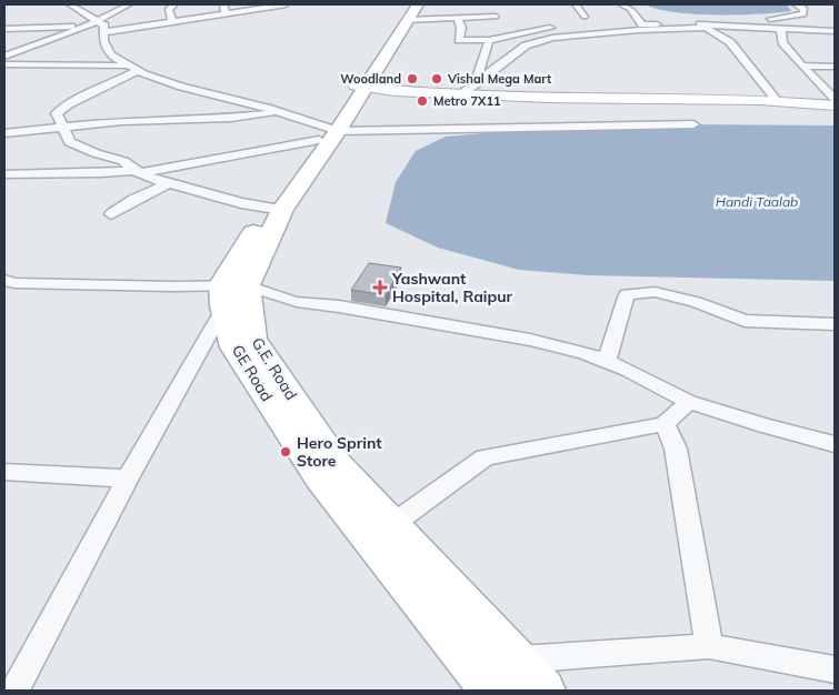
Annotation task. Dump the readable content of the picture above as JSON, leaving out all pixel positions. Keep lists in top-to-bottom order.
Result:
{
  "streets": {
    "main road": ["G.E. Road", "GE Road"]
  },
  "crossings": [
    ["G.E. Road", "GE Road"]
  ],
  "water": ["Handi Taalab"],
  "places": {
    "other": [
      "Woodland",
      "Vishal Mega Mart",
      "Metro 7X11",
      "Hero Sprint Store"
    ],
    "health": ["Yashwant Hospital, Raipur"]
  }
}
